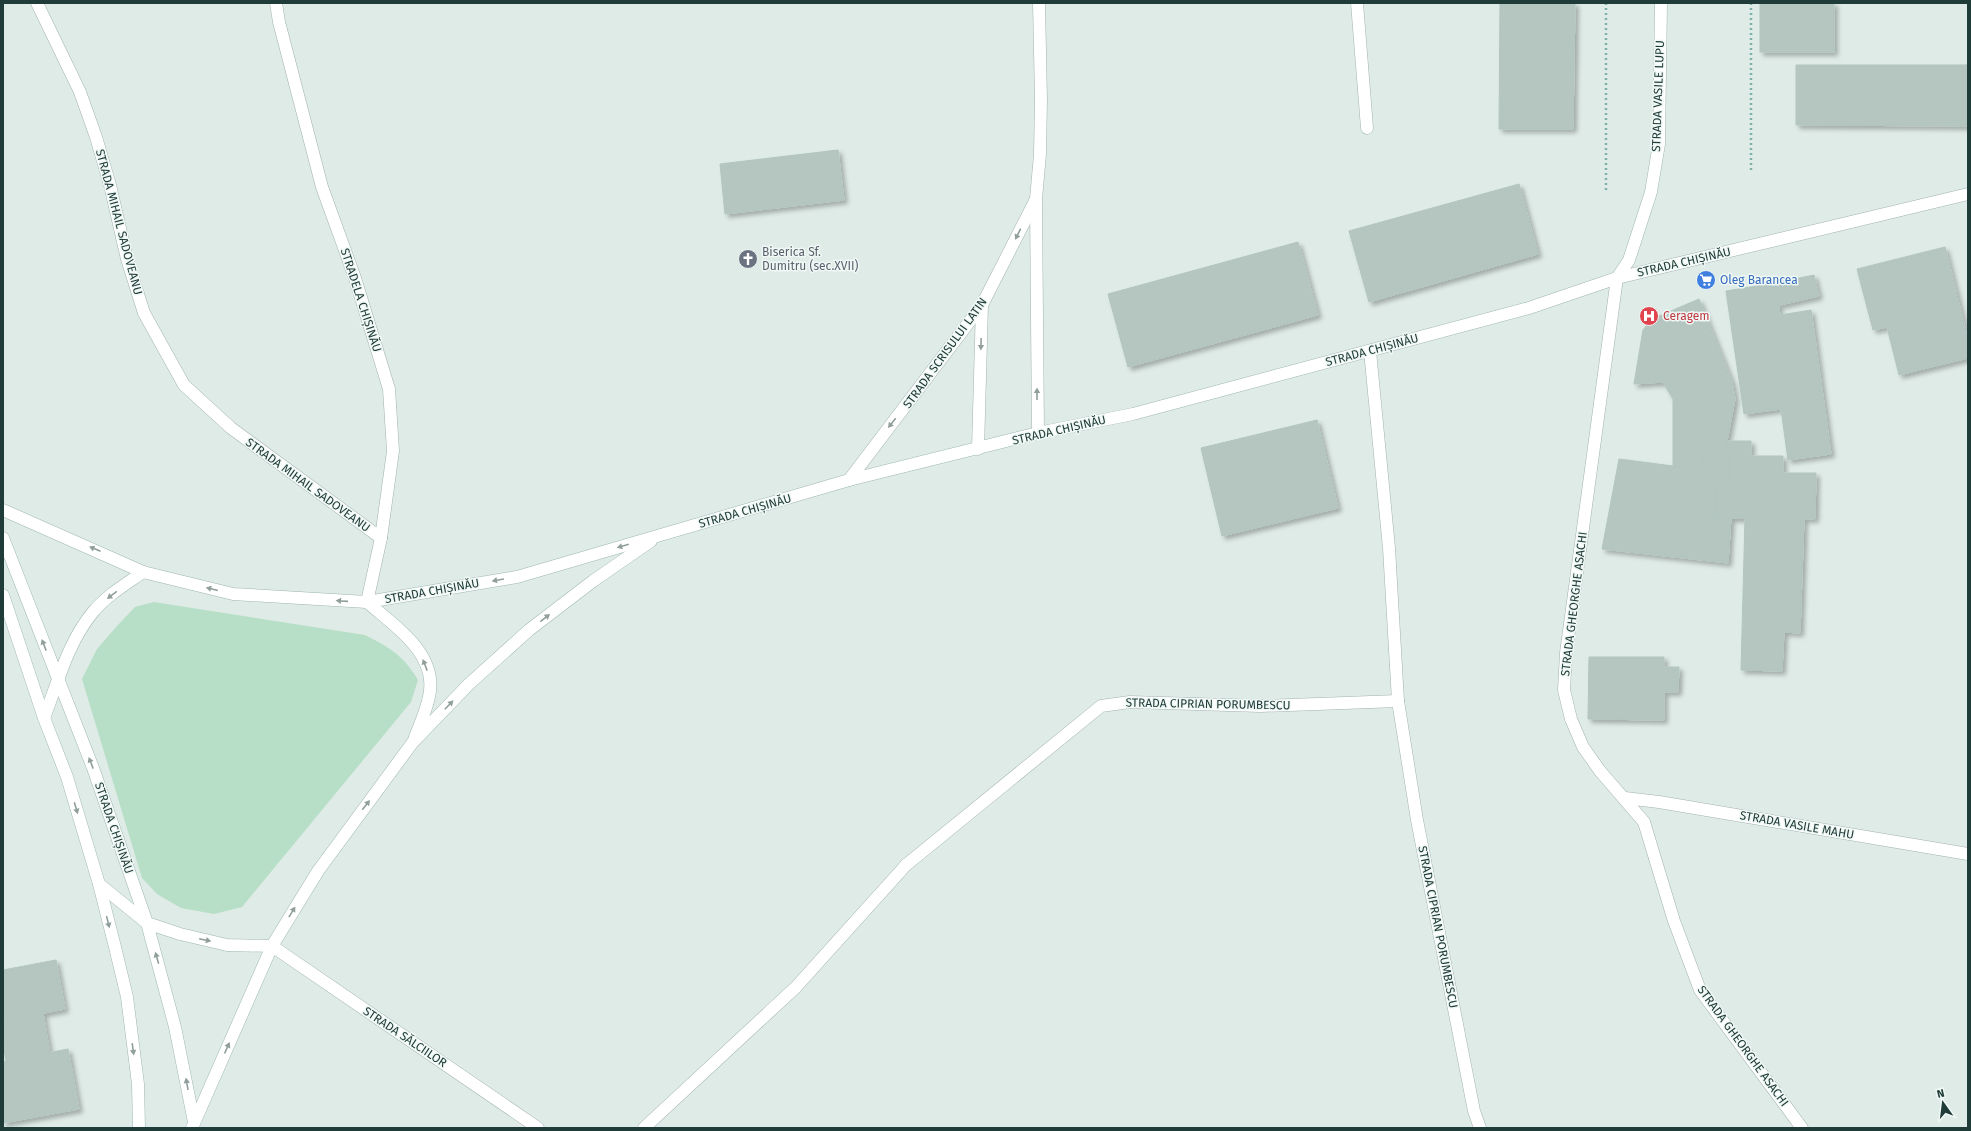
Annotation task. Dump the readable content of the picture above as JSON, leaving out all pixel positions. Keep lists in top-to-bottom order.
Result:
{
  "streets": {
    "street": [
      "STRADA VASILE LUPU",
      "STRADA MIHAIL SADOVEANU",
      "STRADA CHIȘINĂU",
      "STRADELA CHIȘINĂU",
      "STRADA SCRISULUI LATIN",
      "STRADA GHEORGHE ASACHI",
      "STRADA CIPRIAN PORUMBESCU",
      "STRADA VASILE MAHU",
      "STRADA SĂLCIILOR"
    ]
  },
  "crossings": [
    ["STRADA VASILE LUPU", "STRADA CHIȘINĂU"],
    ["STRADA VASILE LUPU", "STRADA GHEORGHE ASACHI"],
    ["STRADA MIHAIL SADOVEANU", "STRADELA CHIȘINĂU"],
    ["STRADA CHIȘINĂU", "STRADELA CHIȘINĂU"],
    ["STRADA CHIȘINĂU", "STRADA SCRISULUI LATIN"],
    ["STRADA CHIȘINĂU", "STRADA GHEORGHE ASACHI"],
    ["STRADA CHIȘINĂU", "STRADA CIPRIAN PORUMBESCU"],
    ["STRADA GHEORGHE ASACHI", "STRADA VASILE MAHU"]
  ],
  "one_way": ["STRADA CHIȘINĂU", "STRADA SCRISULUI LATIN"],
  "places": {
    "church": ["Biserica Sf. Dumitru (sec.XVII)"],
    "supermarket": ["Oleg Barancea"],
    "hospital": ["Ceragem"]
  },
  "north": "top"
}
